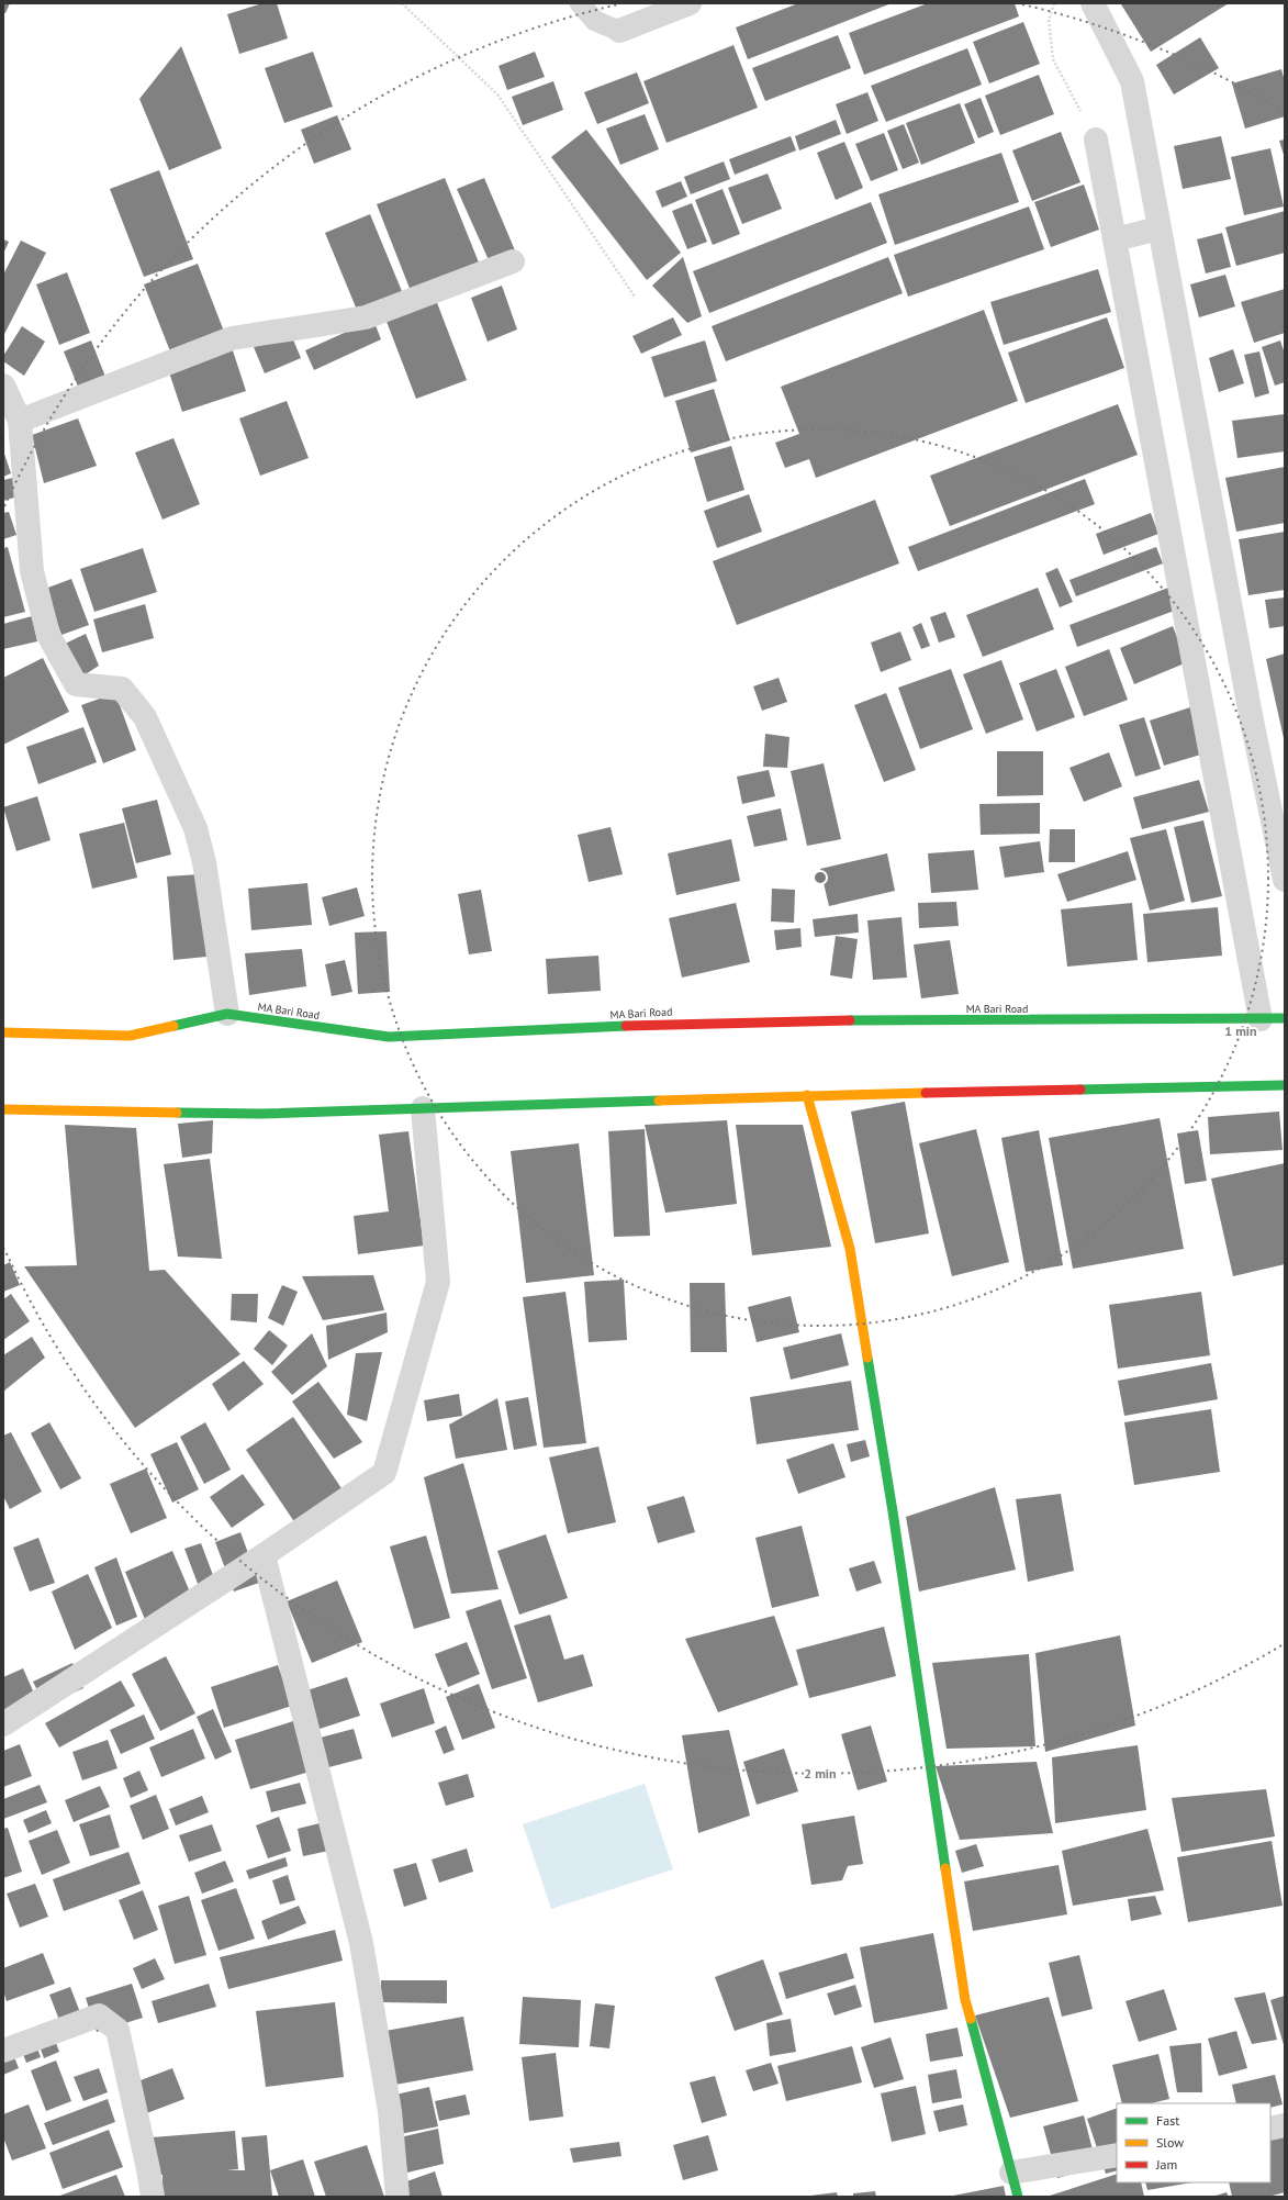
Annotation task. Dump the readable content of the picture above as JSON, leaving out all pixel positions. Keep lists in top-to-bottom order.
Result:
{
  "streets": {
    "main road": ["MA Bari Road"]
  },
  "legend": ["Fast", "Slow", "Jam"],
  "rings": ["1 min", "2 min"]
}
